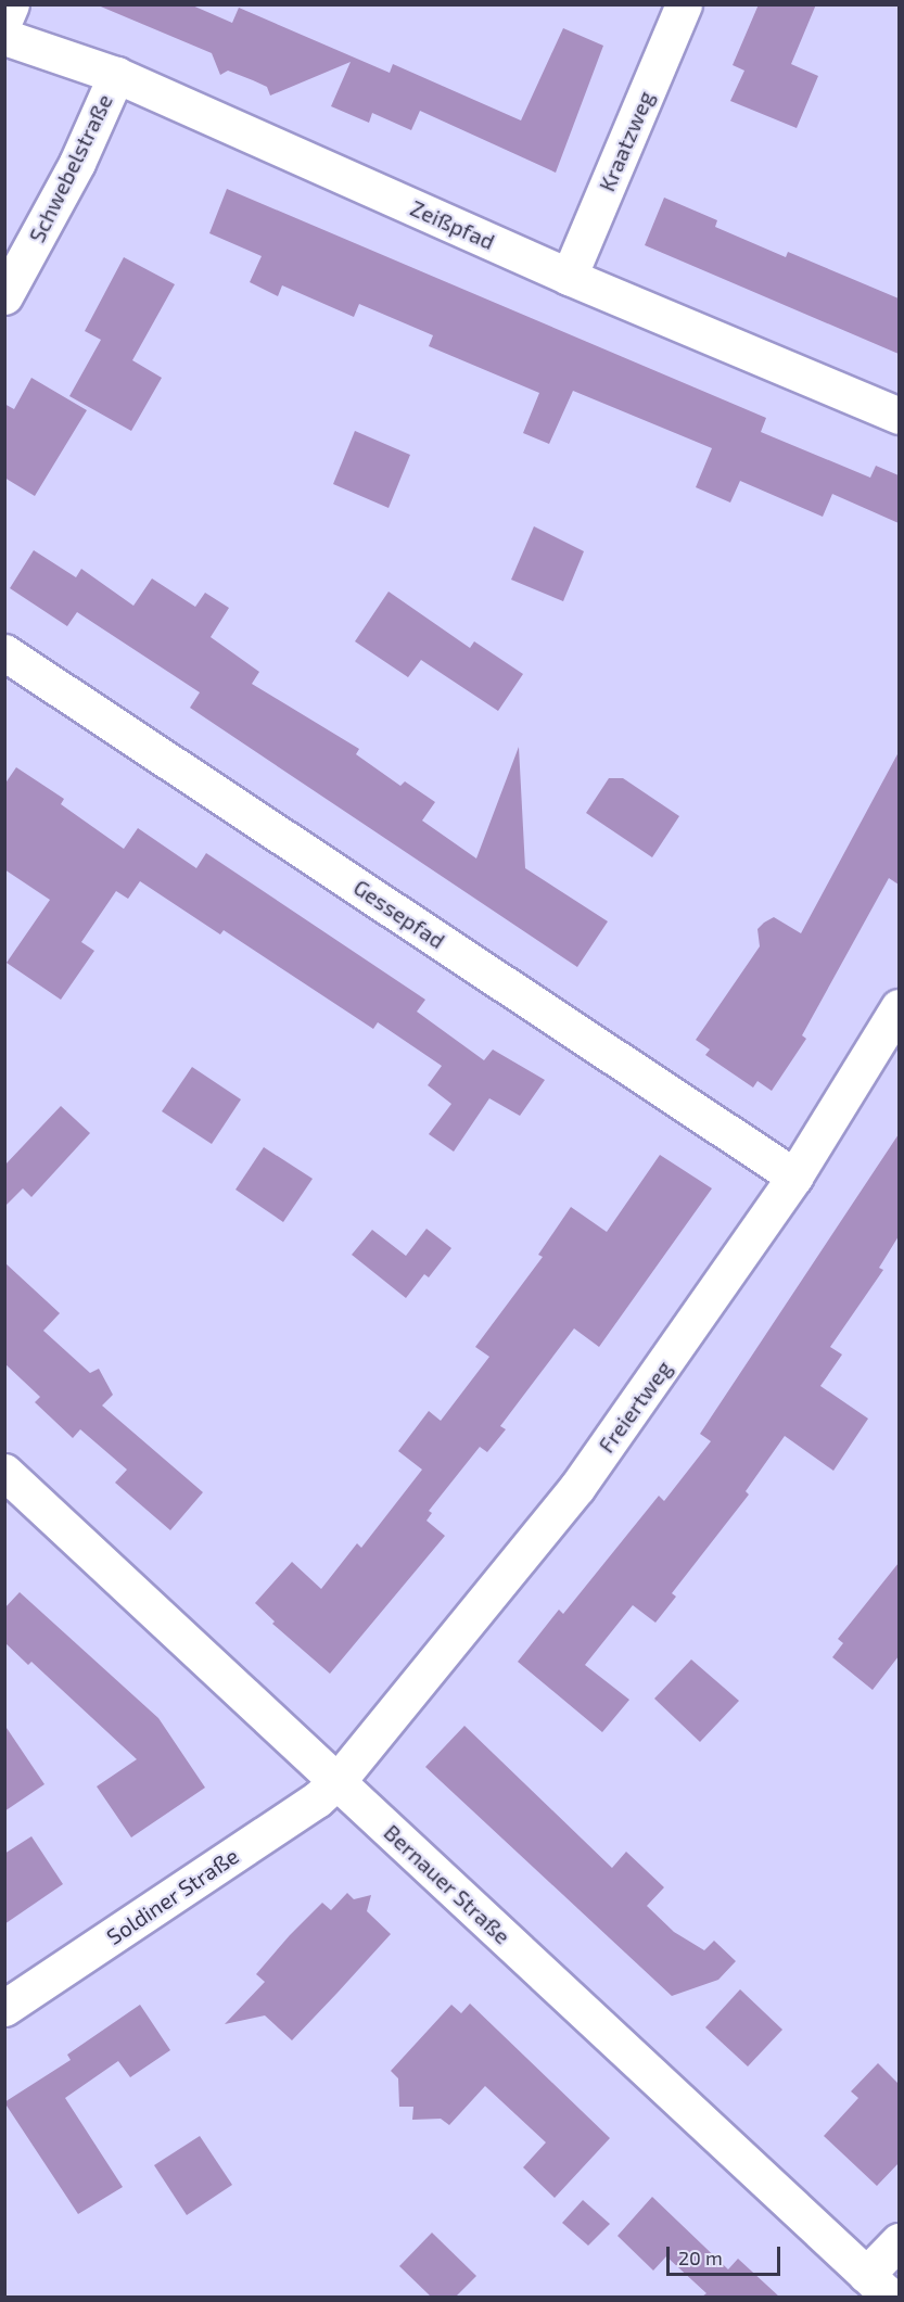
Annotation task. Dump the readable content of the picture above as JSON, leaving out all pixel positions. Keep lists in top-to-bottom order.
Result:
{
  "streets": {
    "street": [
      "Kraatzweg",
      "Schwebelstraße",
      "Zeißpfad",
      "Gessepfad",
      "Freiertweg",
      "Bernauer Straße",
      "Soldiner Straße"
    ]
  },
  "crossings": [
    ["Kraatzweg", "Zeißpfad"],
    ["Schwebelstraße", "Zeißpfad"],
    ["Gessepfad", "Freiertweg"],
    ["Freiertweg", "Bernauer Straße"],
    ["Freiertweg", "Soldiner Straße"],
    ["Bernauer Straße", "Soldiner Straße"]
  ],
  "scale_bar": "20 m"
}
